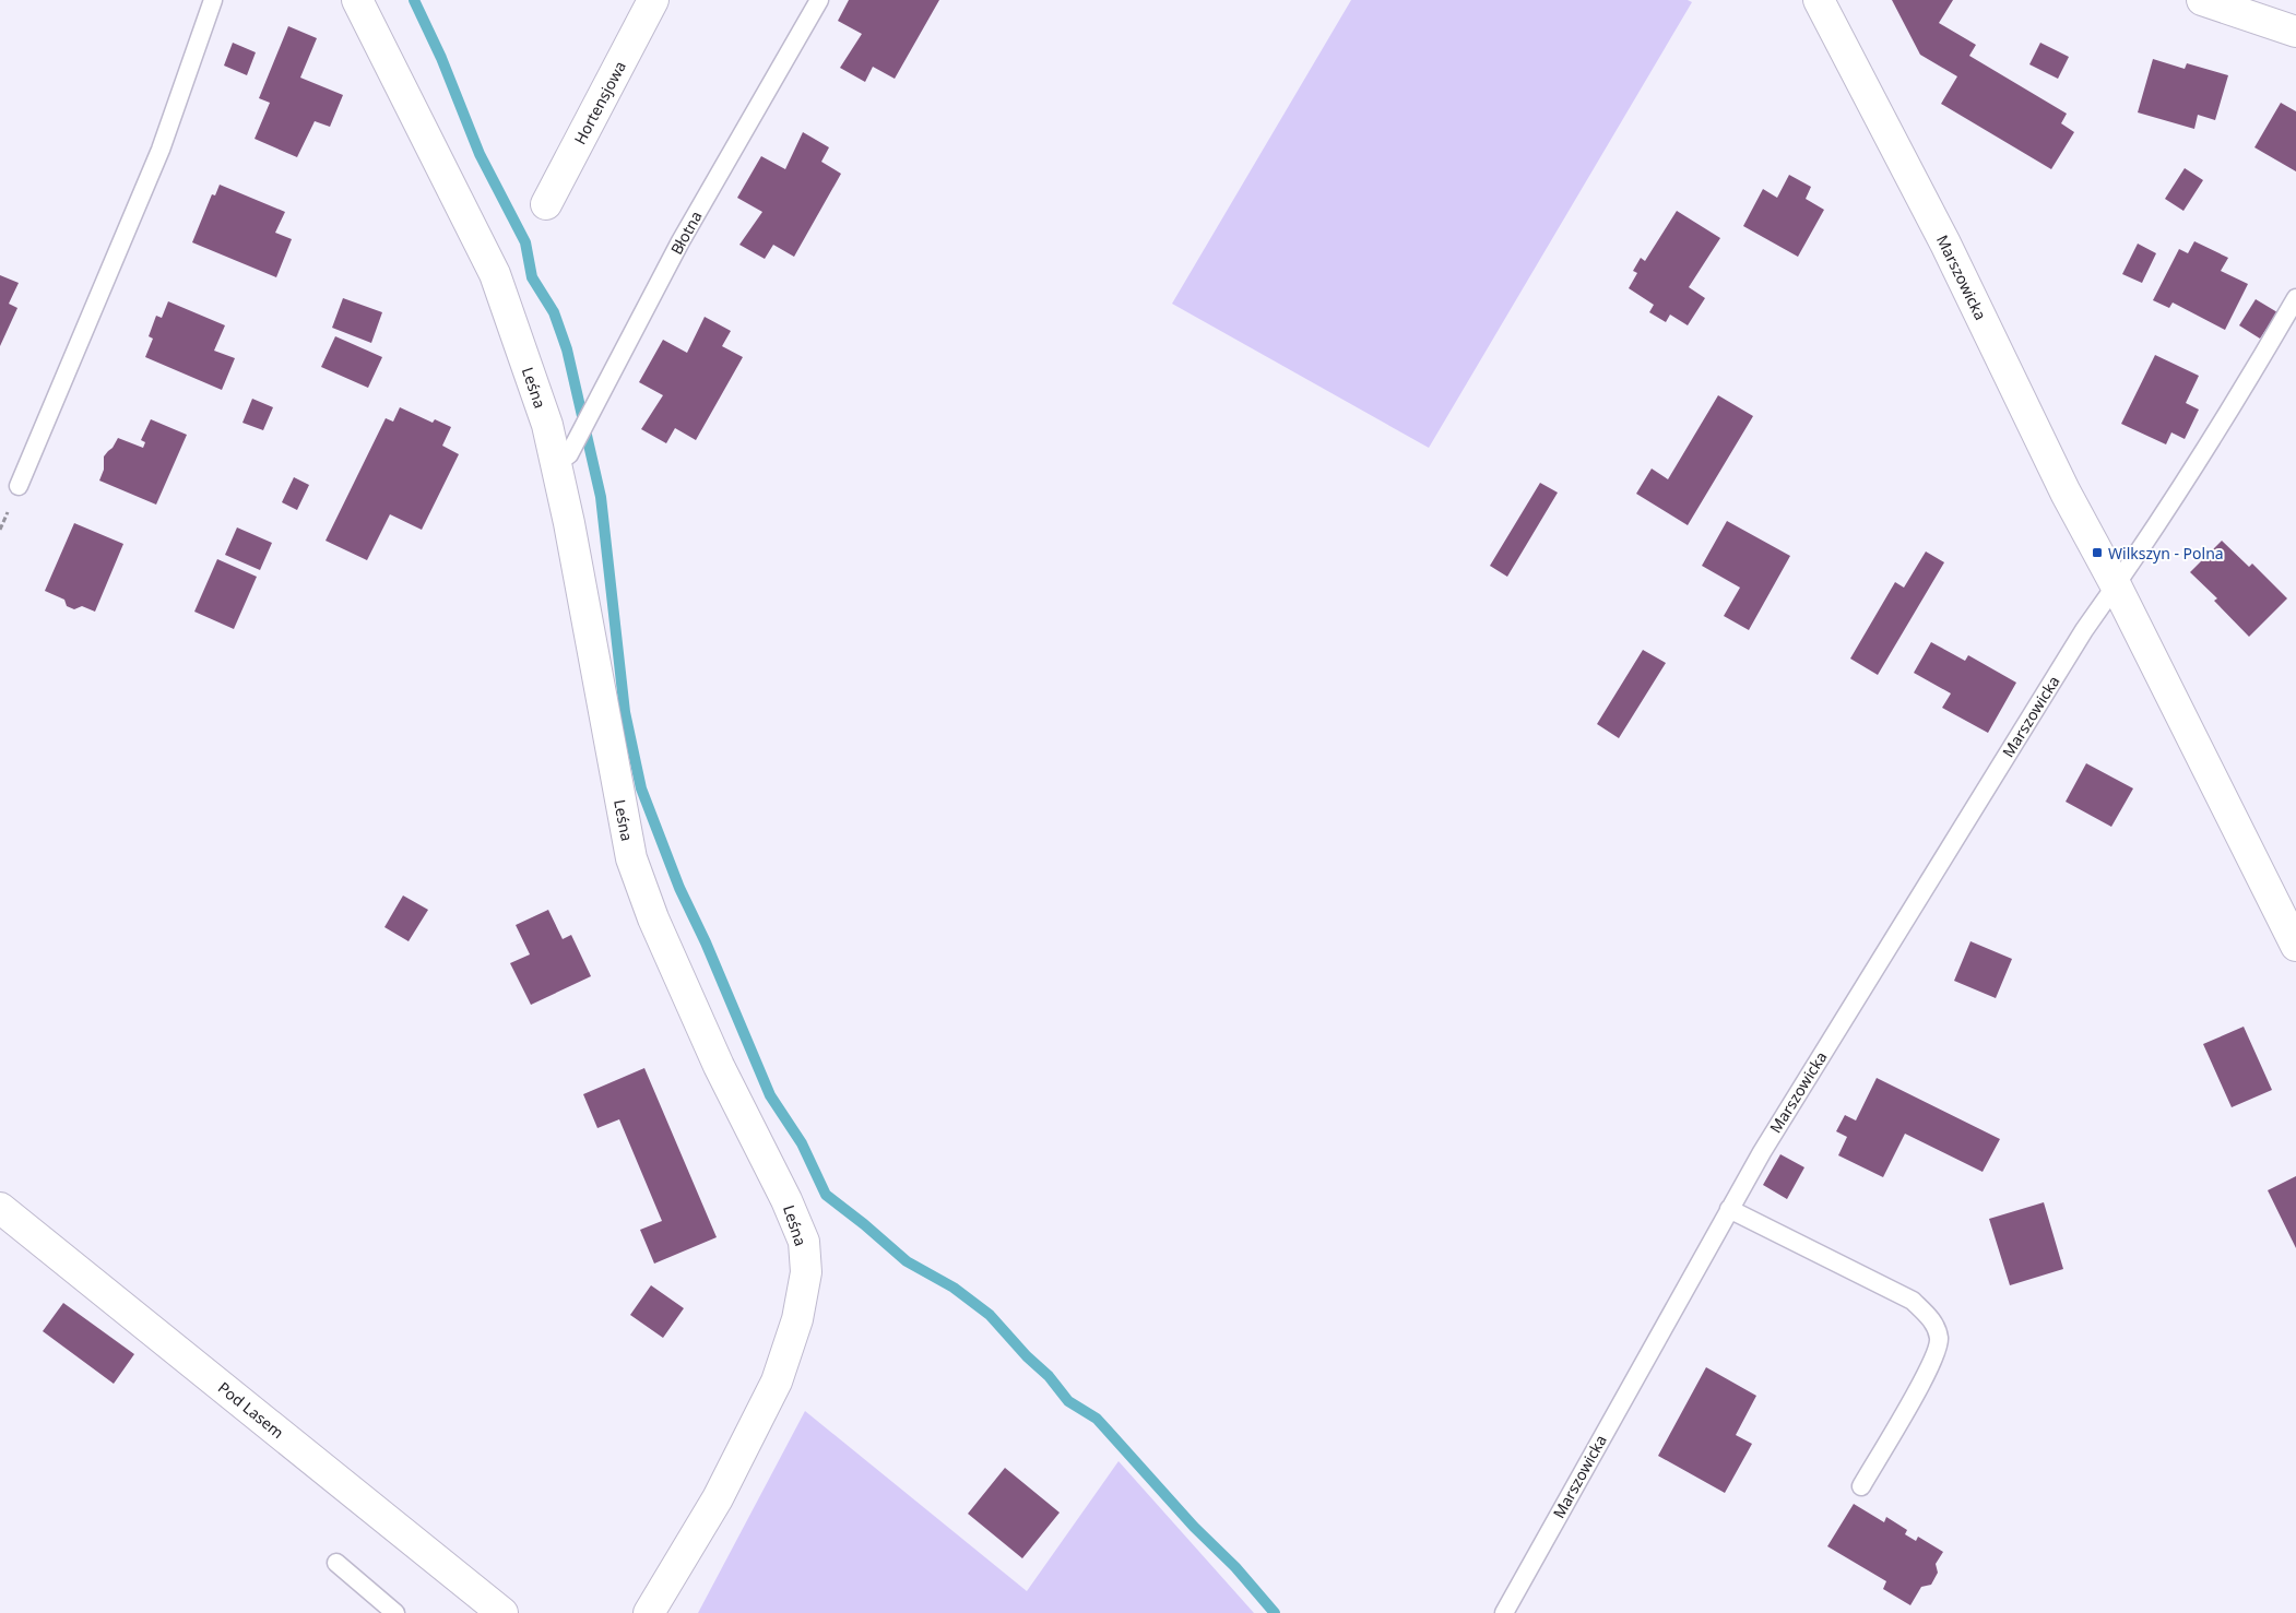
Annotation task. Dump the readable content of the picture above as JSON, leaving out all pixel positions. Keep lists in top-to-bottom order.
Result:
{
  "streets": {
    "street": [
      "Hortensjowa",
      "Marszowicka",
      "Leśna",
      "Pod Lasem"
    ],
    "lane": ["Błotna"]
  },
  "crossings": [
    ["Błotna", "Leśna"]
  ],
  "places": {
    "transit": ["Wilkszyn - Polna"]
  }
}
